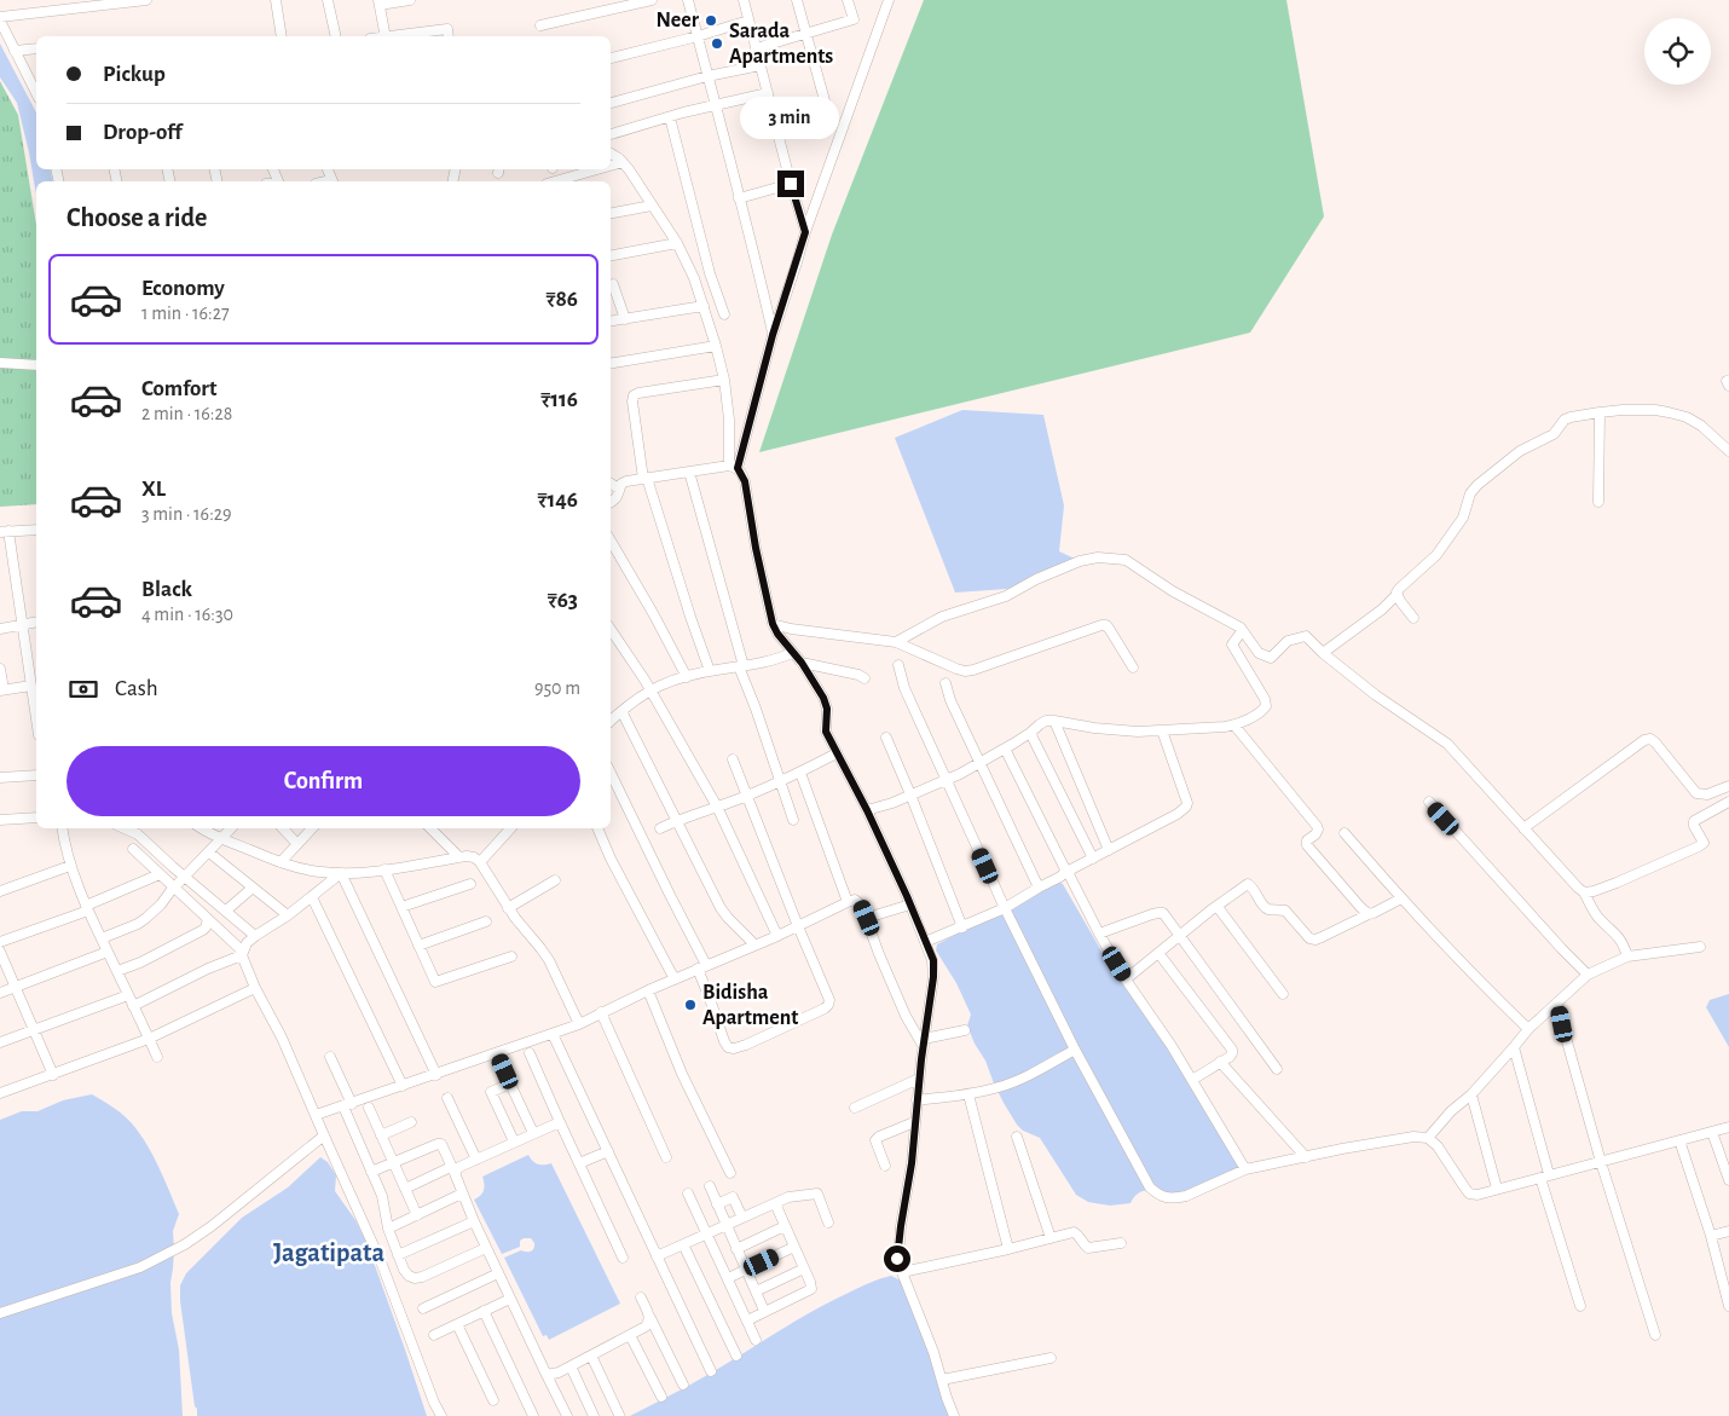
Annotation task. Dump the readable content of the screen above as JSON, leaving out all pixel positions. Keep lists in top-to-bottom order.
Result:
{
  "districts": ["Jagatipata"],
  "places": ["Neer", "Sarada Apartments", "Bidisha Apartment"],
  "page": {
    "banner": ["Pickup", "Drop-off"],
    "bubble": "3 min",
    "heading": "Choose a ride",
    "list": [
      {
        "name": "Economy",
        "note": "1 min · 16:27",
        "value": "₹86"
      },
      {
        "name": "Comfort",
        "note": "2 min · 16:28",
        "value": "₹116"
      },
      {
        "name": "XL",
        "note": "3 min · 16:29",
        "value": "₹146"
      },
      {
        "name": "Black",
        "note": "4 min · 16:30",
        "value": "₹63"
      }
    ],
    "pay": ["Cash", "950 m"],
    "buttons": "Confirm"
  }
}
